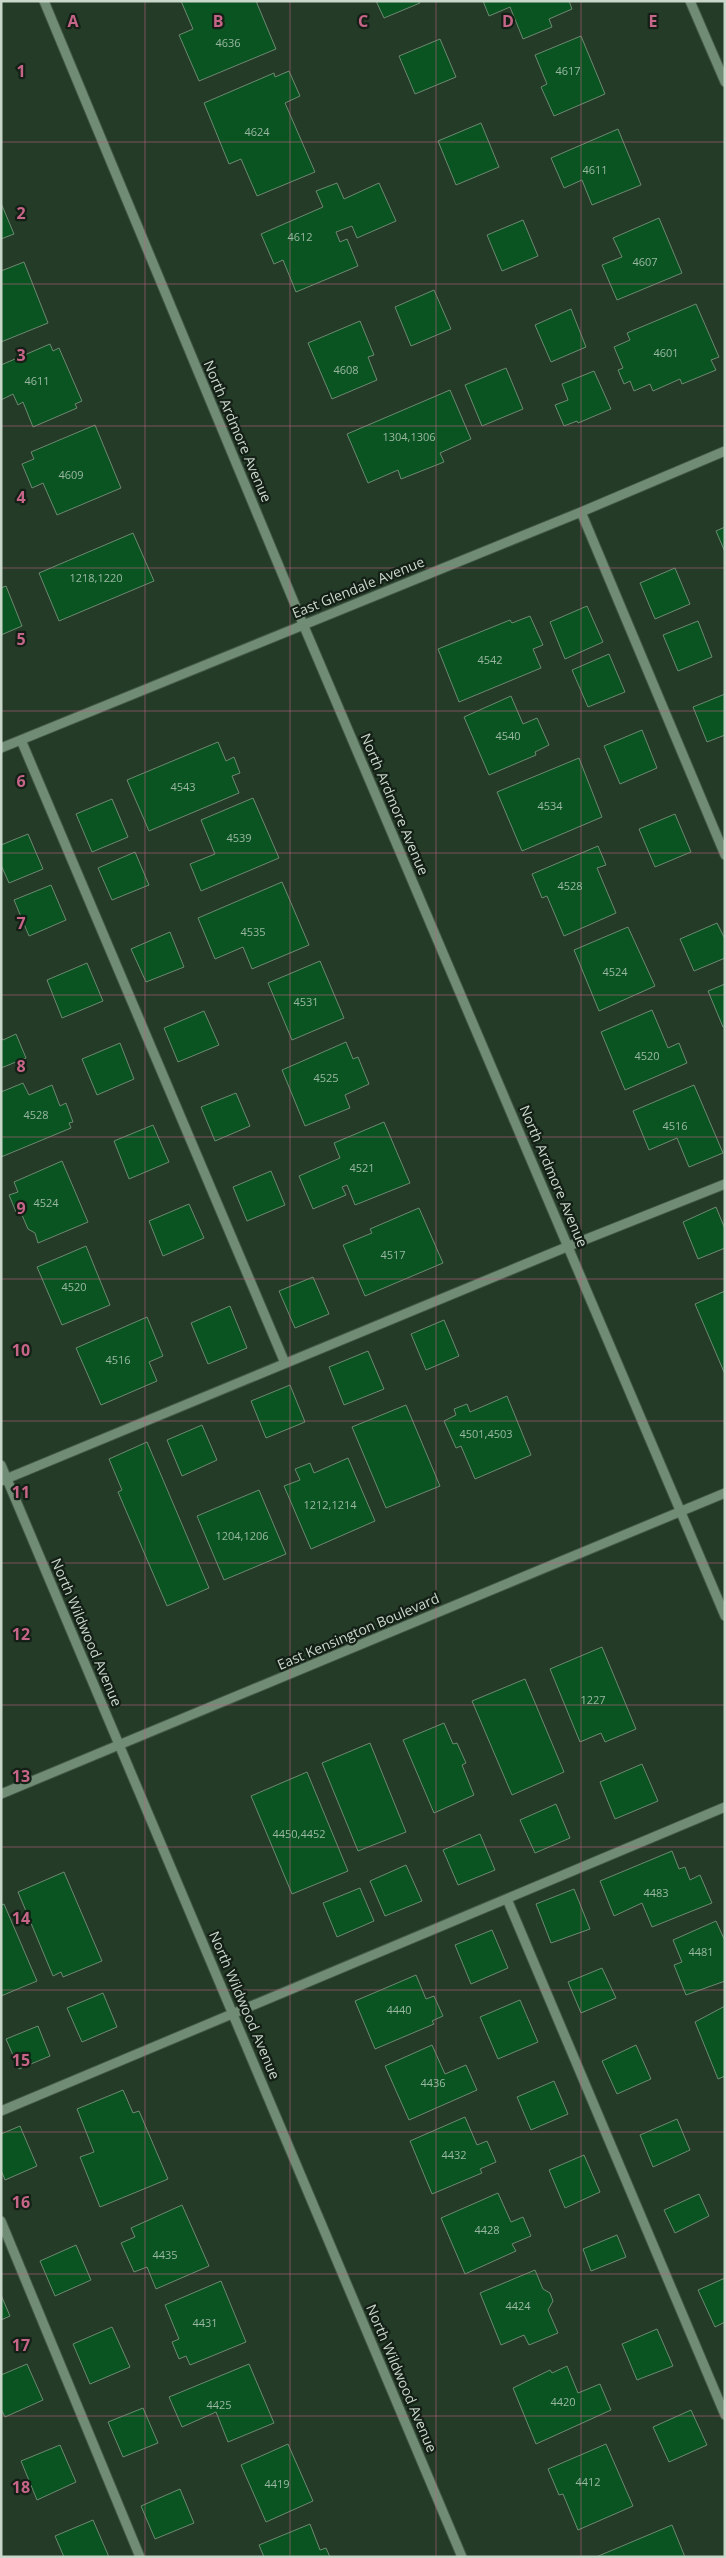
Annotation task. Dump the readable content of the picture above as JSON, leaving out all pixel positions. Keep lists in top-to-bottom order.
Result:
{
  "streets": {
    "street": [
      "North Ardmore Avenue",
      "East Glendale Avenue",
      "East Kensington Boulevard",
      "North Wildwood Avenue"
    ]
  },
  "crossings": [
    ["North Ardmore Avenue", "East Glendale Avenue"],
    ["North Ardmore Avenue", "East Kensington Boulevard"],
    ["East Kensington Boulevard", "North Wildwood Avenue"]
  ],
  "house_numbers": [
    "4636",
    "4617",
    "4624",
    "4611",
    "4612",
    "4607",
    "4601",
    "4608",
    "4611",
    "1304,1306",
    "4609",
    "1218,1220",
    "4542",
    "4540",
    "4543",
    "4534",
    "4539",
    "4528",
    "4535",
    "4524",
    "4531",
    "4520",
    "4525",
    "4528",
    "4516",
    "4521",
    "4524",
    "4517",
    "4520",
    "4516",
    "4501,4503",
    "1212,1214",
    "1204,1206",
    "1227",
    "4450,4452",
    "4483",
    "4481",
    "4440",
    "4436",
    "4432",
    "4428",
    "4435",
    "4424",
    "4431",
    "4420",
    "4425",
    "4412",
    "4419"
  ],
  "grid": {
    "columns": [
      "A",
      "B",
      "C",
      "D",
      "E"
    ],
    "rows": [
      "1",
      "2",
      "3",
      "4",
      "5",
      "6",
      "7",
      "8",
      "9",
      "10",
      "11",
      "12",
      "13",
      "14",
      "15",
      "16",
      "17",
      "18"
    ]
  }
}
